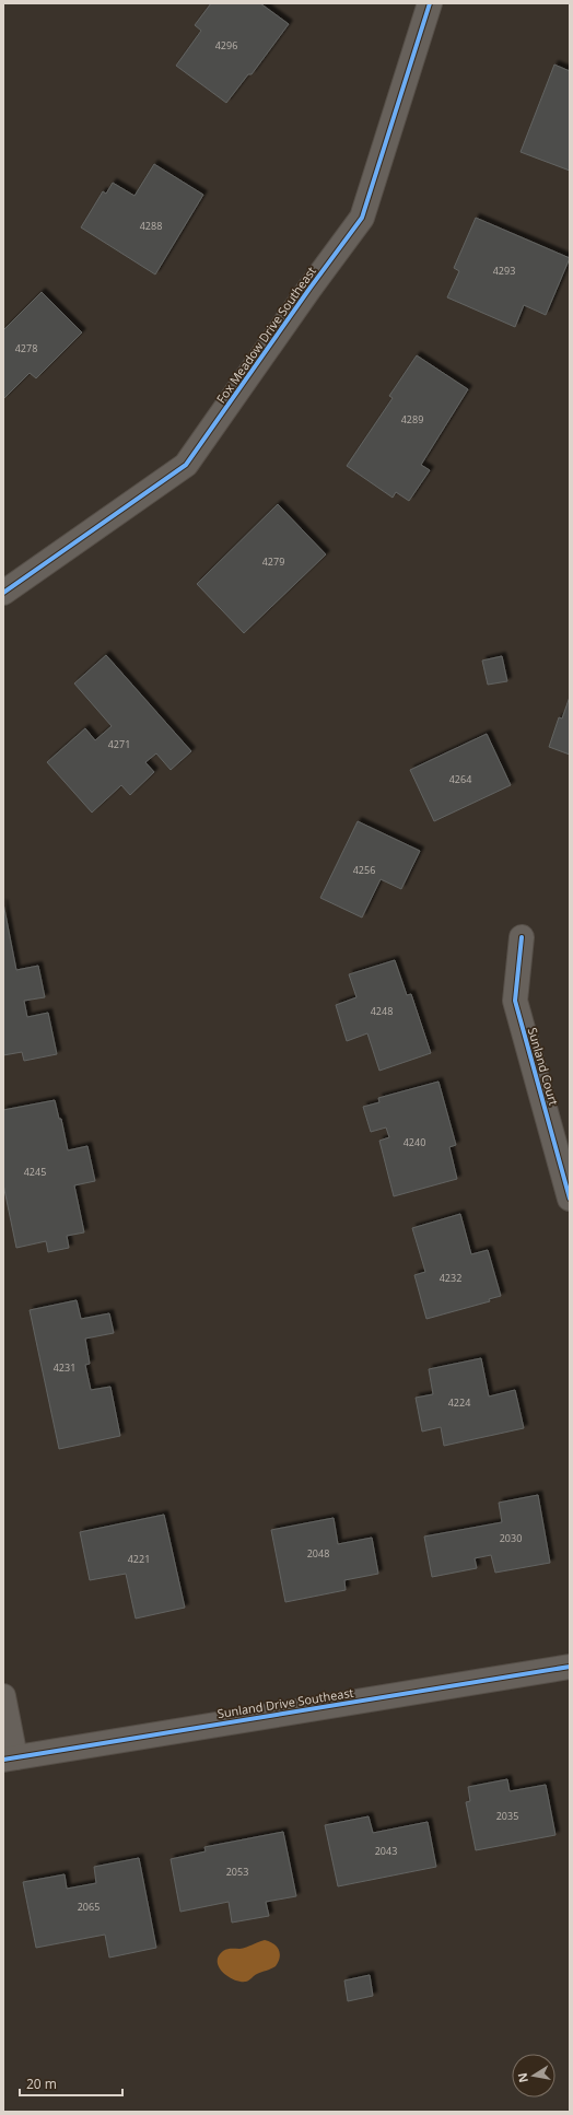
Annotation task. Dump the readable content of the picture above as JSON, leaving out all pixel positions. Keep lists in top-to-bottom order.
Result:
{
  "streets": {
    "street": ["Fox Meadow Drive Southeast", "Sunland Court", "Sunland Drive Southeast"]
  },
  "house_numbers": [
    "4296",
    "4288",
    "4293",
    "4278",
    "4289",
    "4279",
    "4271",
    "4264",
    "4256",
    "4248",
    "4240",
    "4245",
    "4232",
    "4231",
    "4224",
    "2030",
    "2048",
    "4221",
    "2035",
    "2043",
    "2053",
    "2065"
  ],
  "scale_bar": "20 m",
  "north": "left"
}
